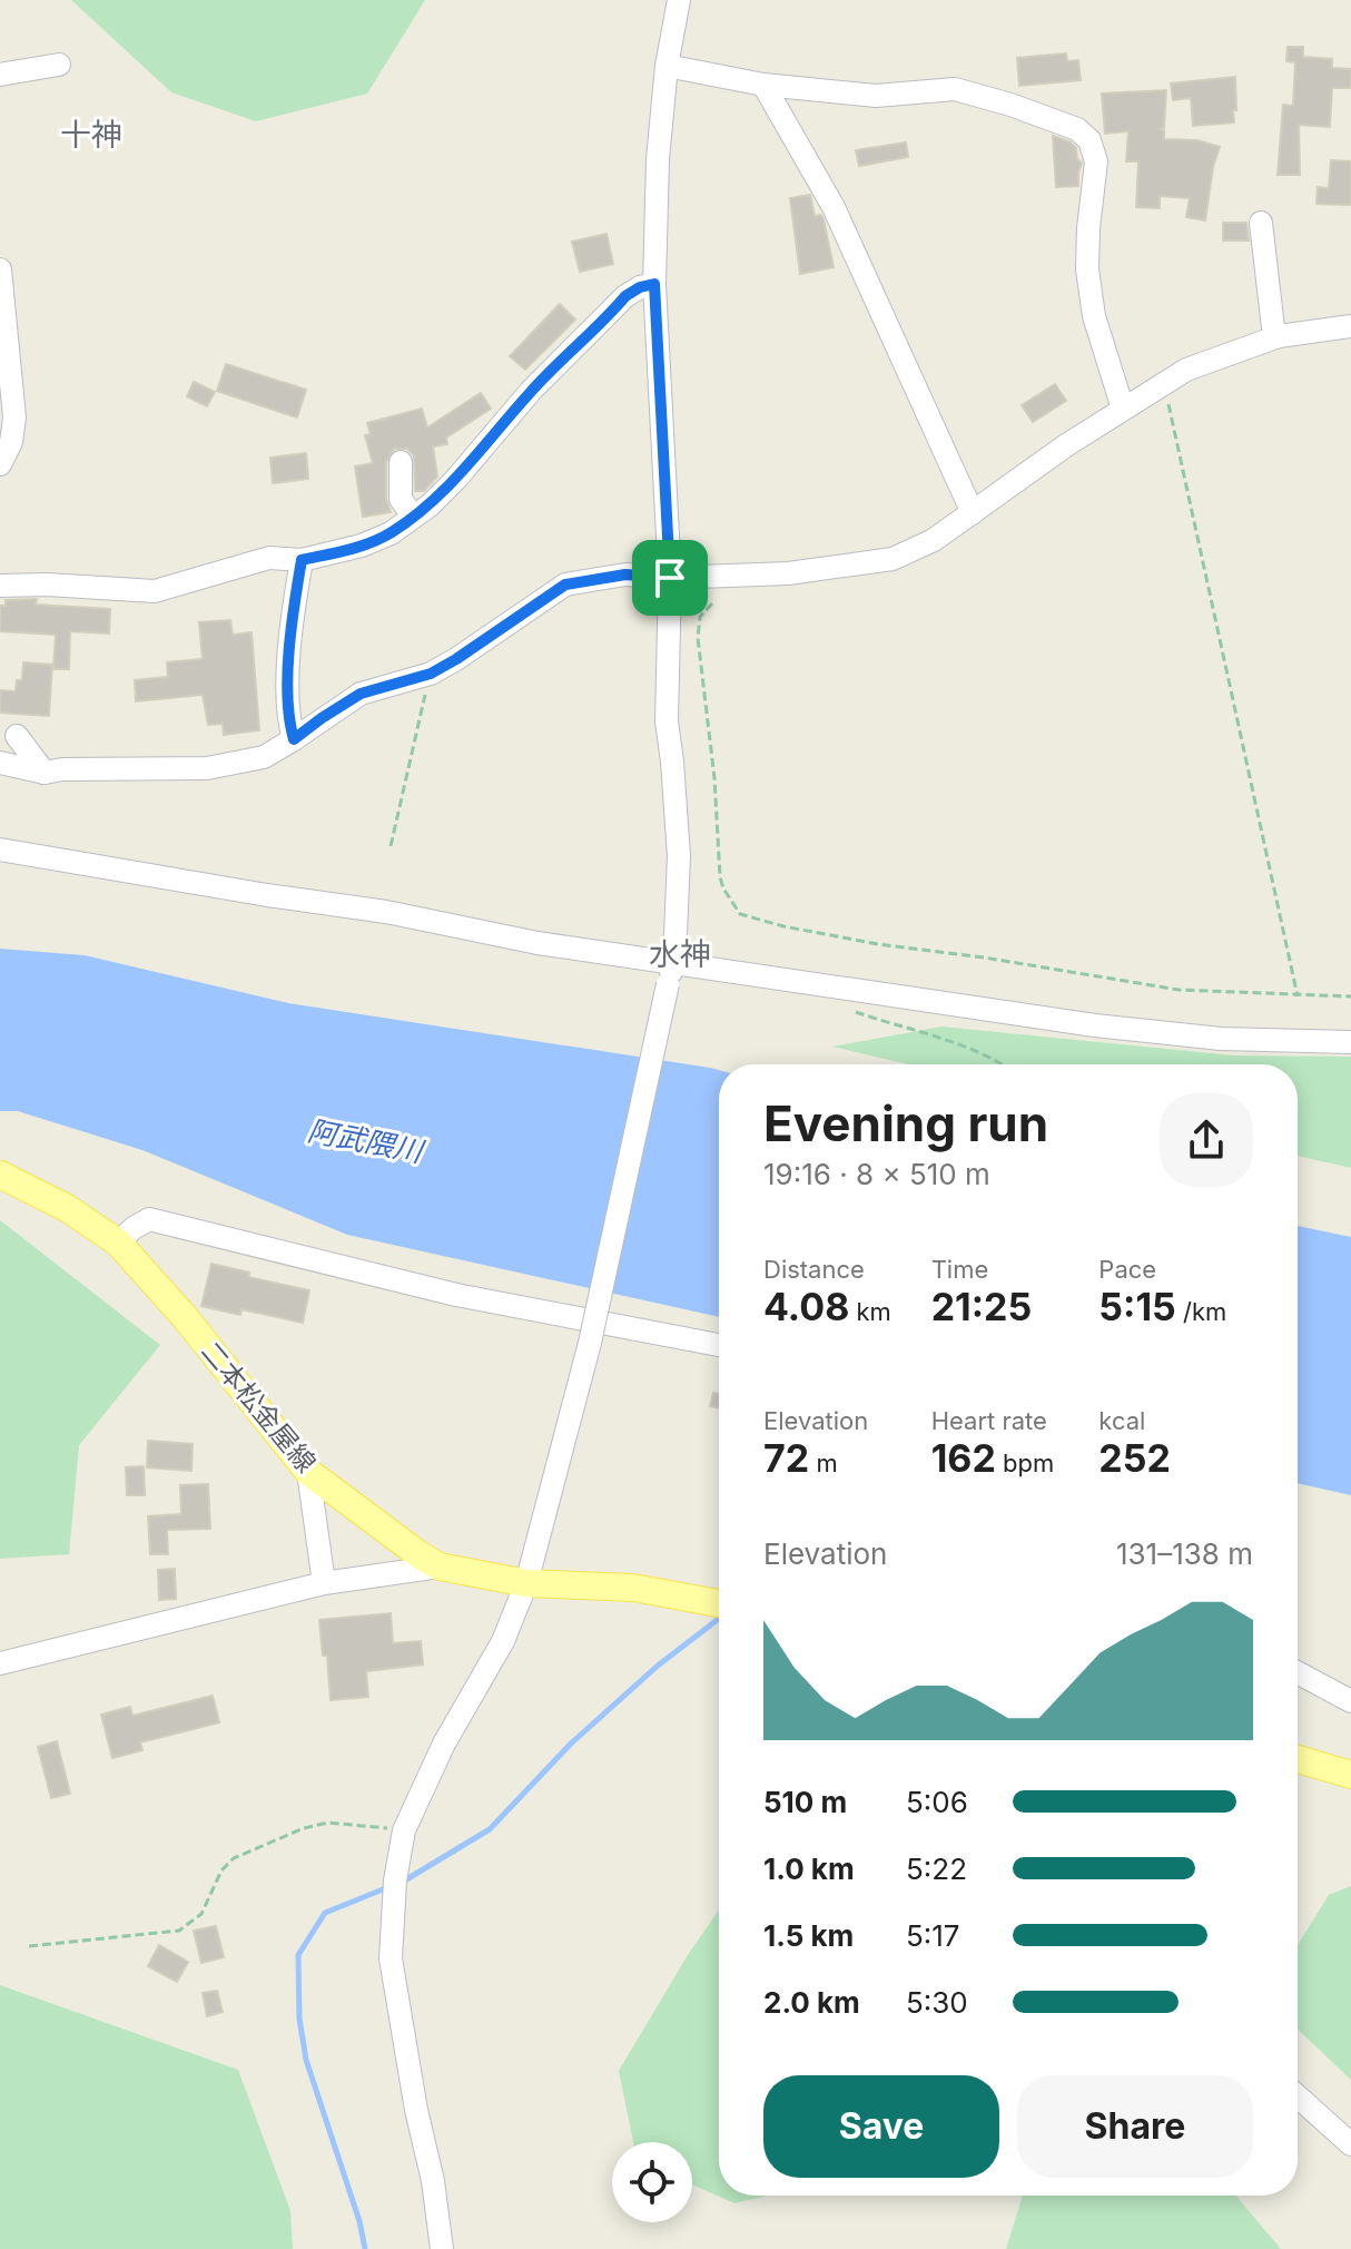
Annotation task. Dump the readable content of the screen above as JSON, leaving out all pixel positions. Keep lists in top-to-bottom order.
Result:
{
  "streets": {
    "main road": ["二本松金屋線"]
  },
  "districts": ["十神", "水神"],
  "water": ["阿武隈川"],
  "page": {
    "heading": ["Evening run", "19:16 · 8 × 510 m"],
    "stats": [
      ["Distance", "4.08 km"],
      ["Time", "21:25"],
      ["Pace", "5:15 /km"],
      ["Elevation", "72 m"],
      ["Heart rate", "162 bpm"],
      ["kcal", "252"]
    ],
    "chart": ["Elevation", "131–138 m"],
    "list": [
      {
        "name": "510 m",
        "note": "5:06"
      },
      {
        "name": "1.0 km",
        "note": "5:22"
      },
      {
        "name": "1.5 km",
        "note": "5:17"
      },
      {
        "name": "2.0 km",
        "note": "5:30"
      }
    ],
    "buttons": ["Save", "Share"]
  }
}
